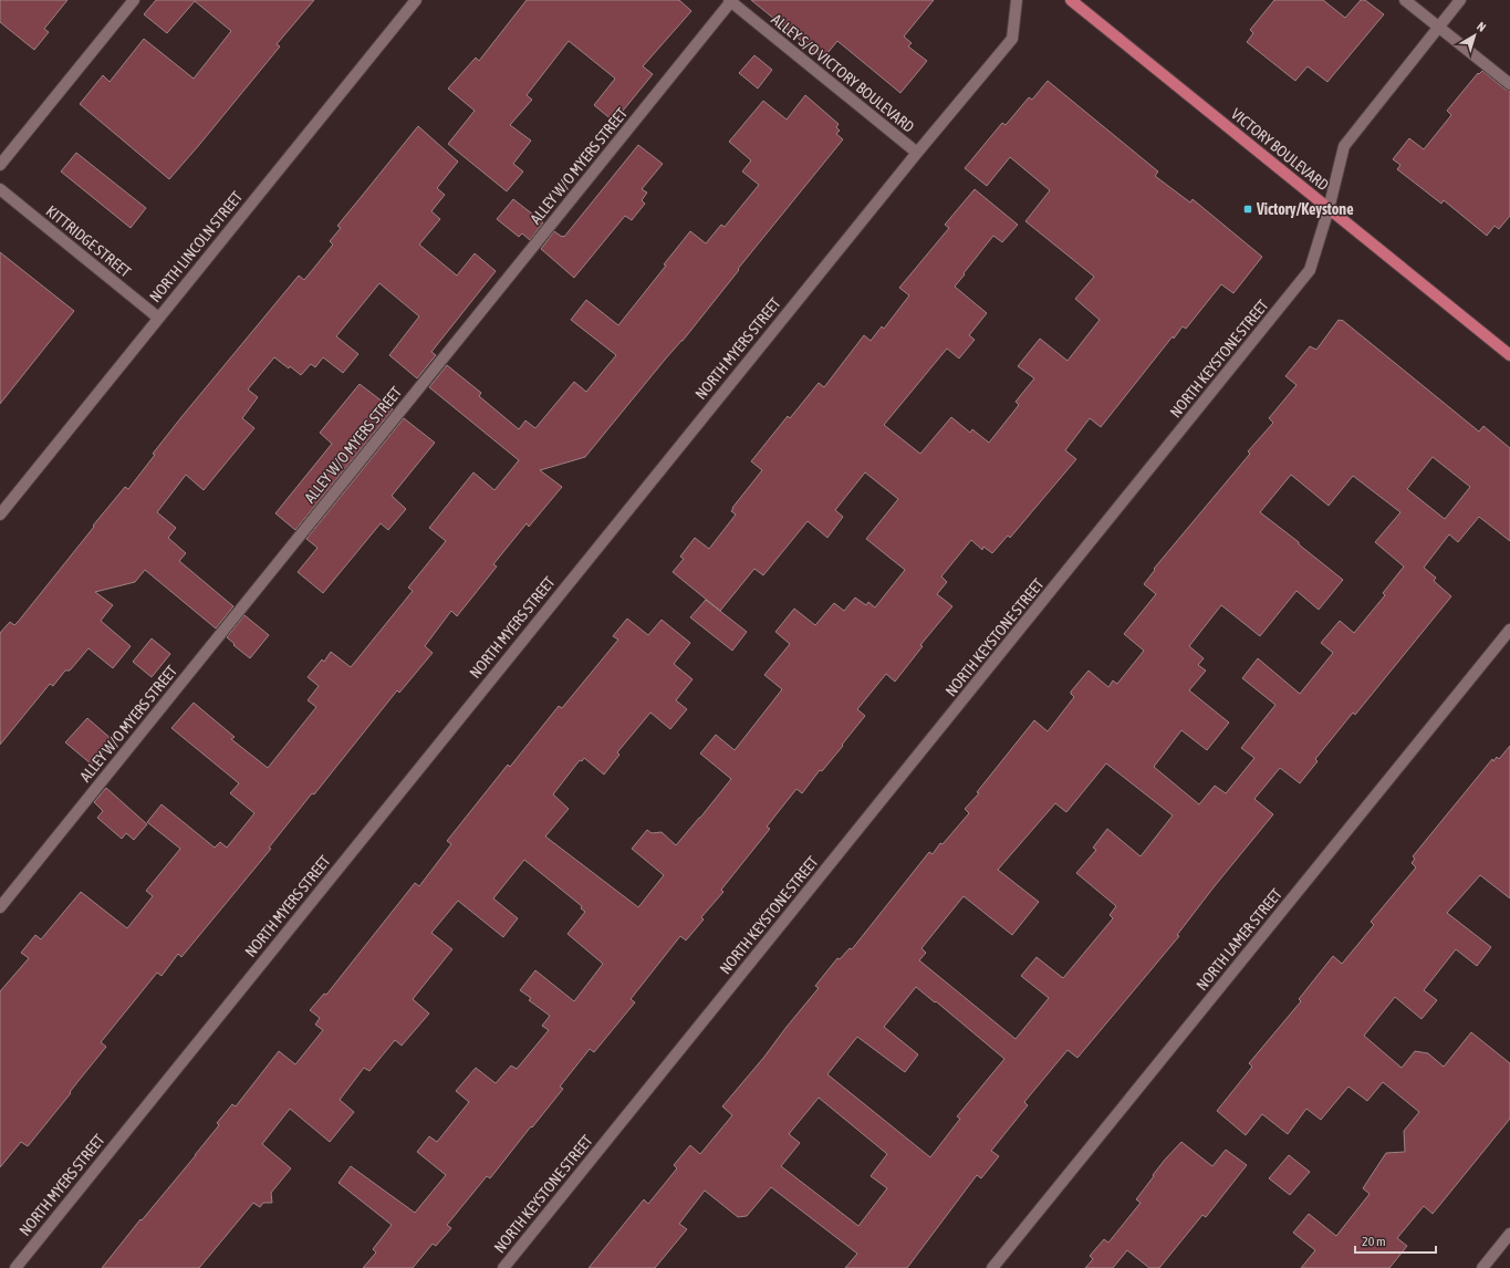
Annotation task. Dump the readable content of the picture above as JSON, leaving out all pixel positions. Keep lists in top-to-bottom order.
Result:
{
  "streets": {
    "main road": ["VICTORY BOULEVARD"],
    "street": [
      "ALLEY S/O VICTORY BOULEVARD",
      "ALLEY W/O MYERS STREET",
      "KITTRIDGE STREET",
      "NORTH LINCOLN STREET",
      "NORTH MYERS STREET",
      "NORTH KEYSTONE STREET",
      "NORTH LAMER STREET"
    ]
  },
  "crossings": [
    ["ALLEY S/O VICTORY BOULEVARD", "ALLEY W/O MYERS STREET"],
    ["ALLEY S/O VICTORY BOULEVARD", "NORTH MYERS STREET"],
    ["VICTORY BOULEVARD", "NORTH KEYSTONE STREET"],
    ["KITTRIDGE STREET", "NORTH LINCOLN STREET"]
  ],
  "places": {
    "transit": ["Victory/Keystone"]
  },
  "scale_bar": "20 m",
  "north": "top right"
}
